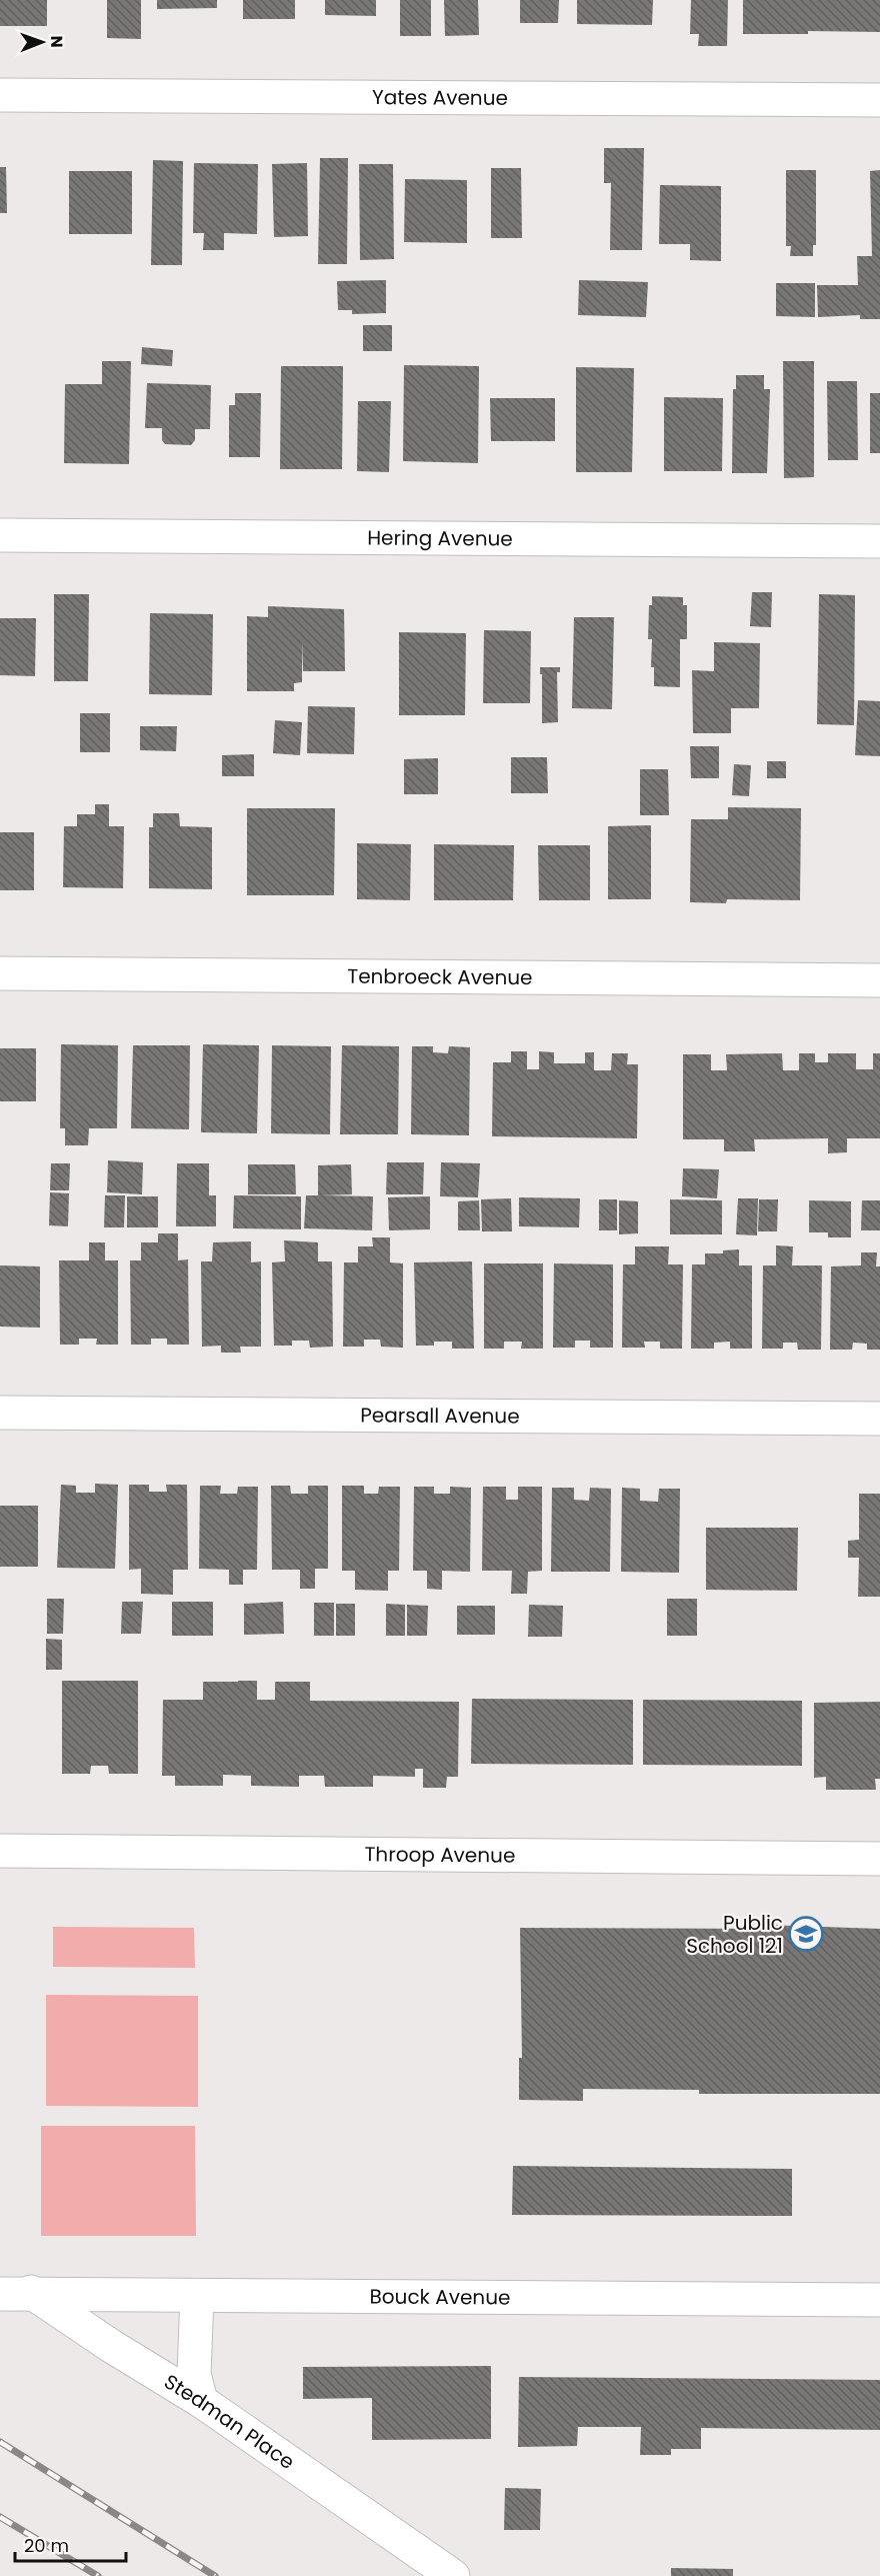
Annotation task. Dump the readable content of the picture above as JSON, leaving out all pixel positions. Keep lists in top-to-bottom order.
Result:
{
  "streets": {
    "street": [
      "Yates Avenue",
      "Hering Avenue",
      "Tenbroeck Avenue",
      "Pearsall Avenue",
      "Throop Avenue",
      "Bouck Avenue",
      "Stedman Place"
    ]
  },
  "crossings": [
    ["Bouck Avenue", "Stedman Place"]
  ],
  "places": {
    "school or university": ["Public School 121"]
  },
  "scale_bar": "20 m",
  "north": "right"
}
